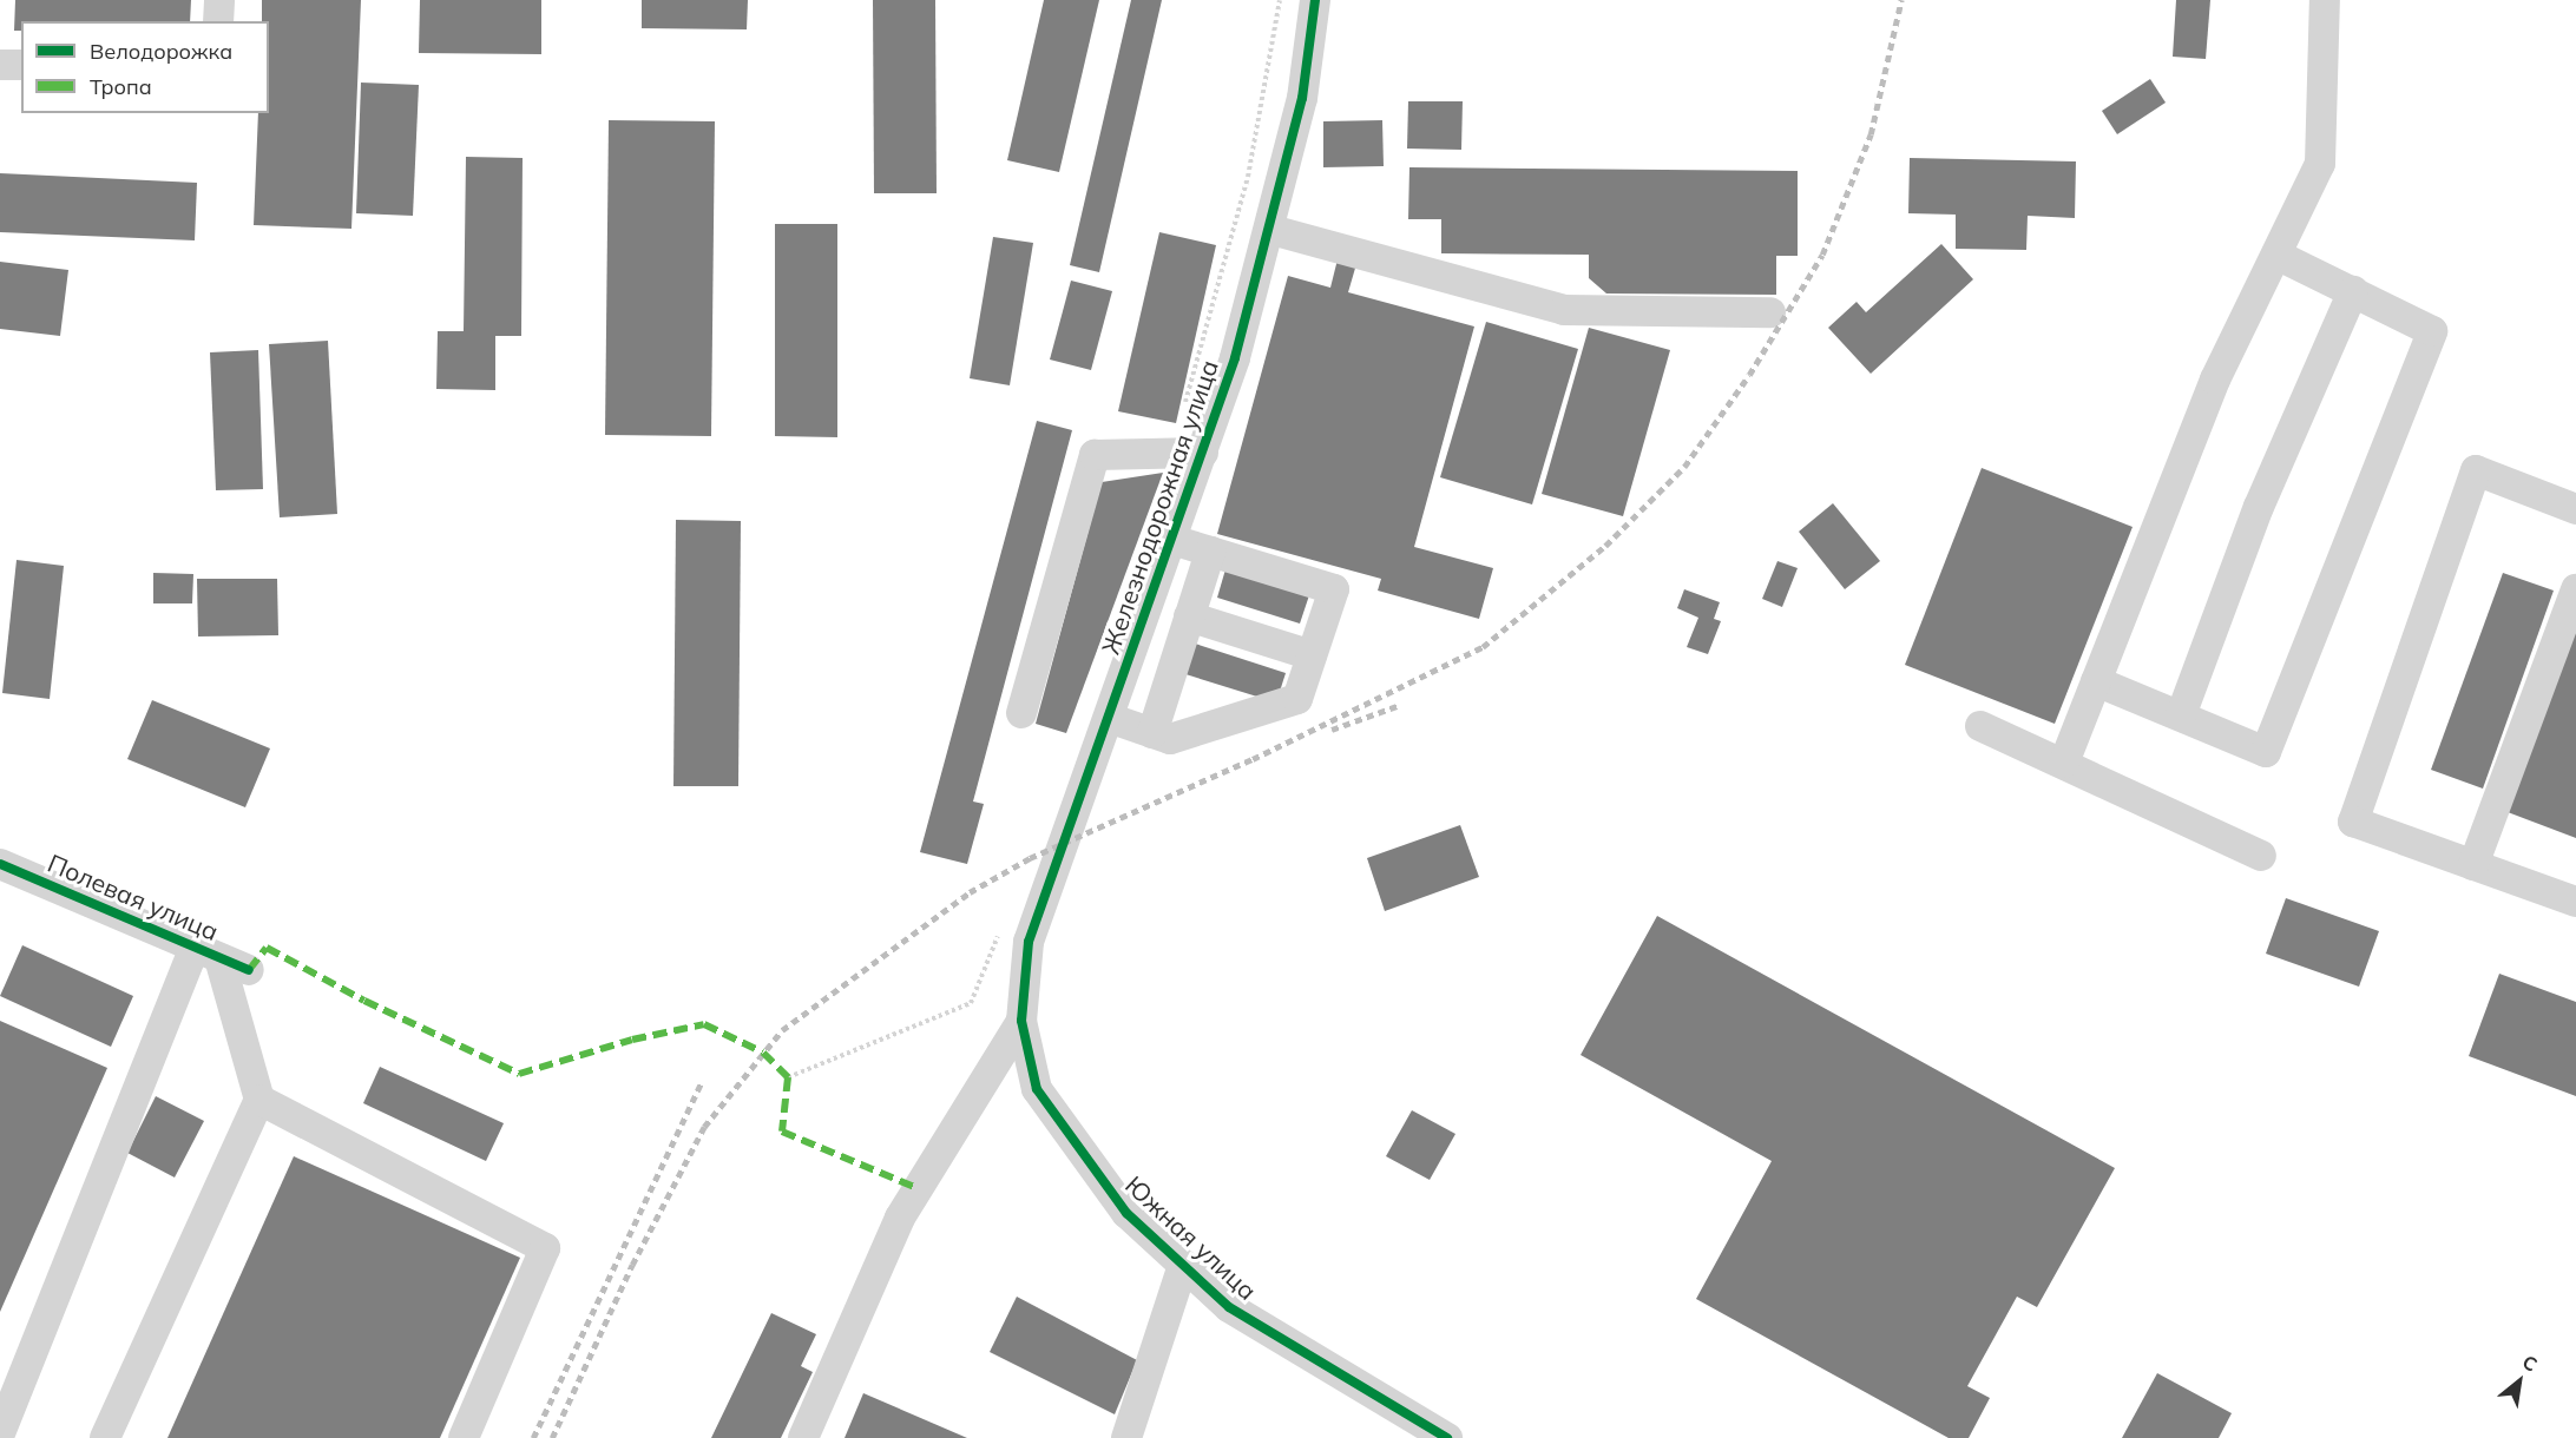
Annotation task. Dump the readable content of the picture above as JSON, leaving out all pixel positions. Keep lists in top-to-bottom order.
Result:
{
  "streets": {
    "street": ["Железнодорожная улица", "Полевая улица", "Южная улица"]
  },
  "crossings": [
    ["Железнодорожная улица", "Южная улица"]
  ],
  "legend": ["Велодорожка", "Тропа"],
  "north": "top right"
}
